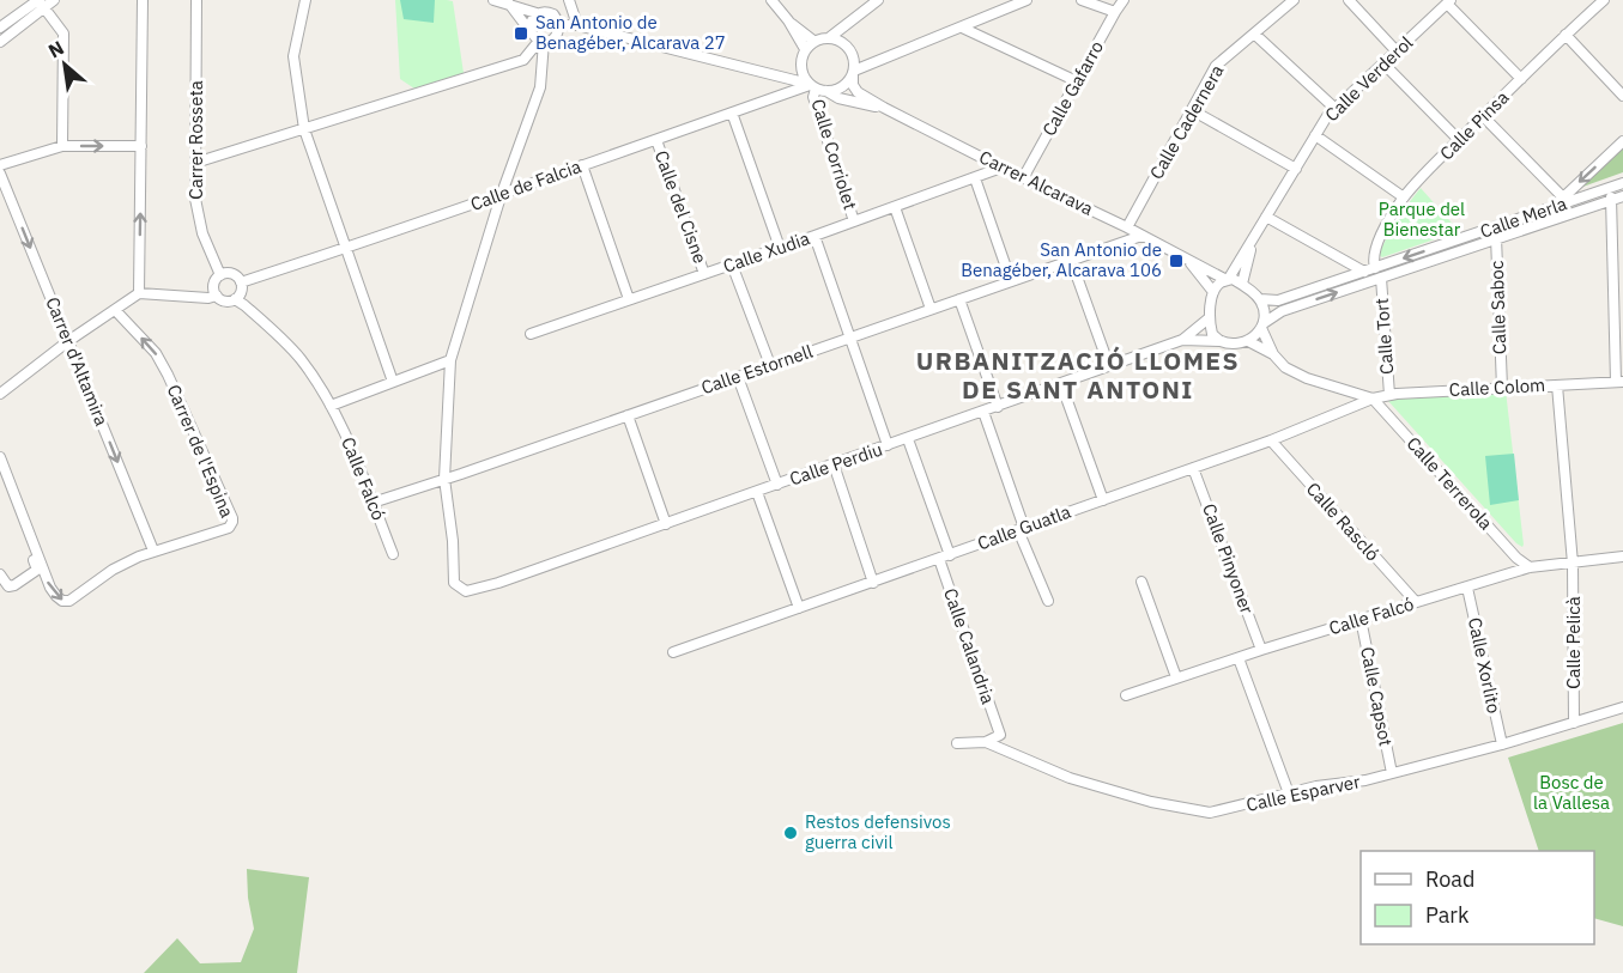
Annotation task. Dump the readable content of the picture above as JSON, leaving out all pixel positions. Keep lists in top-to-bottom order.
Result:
{
  "streets": {
    "street": [
      "Calle Verderol",
      "Calle Gafarro",
      "Calle Cadernera",
      "Calle Pinsa",
      "Carrer Rosseta",
      "Calle Corriolet",
      "Carrer Alcarava",
      "Calle de Falcia",
      "Calle del Cisne",
      "Calle Merla",
      "Calle Xudia",
      "Calle Saboc",
      "Calle Tort",
      "Carrer d'Altamira",
      "Calle Estornell",
      "Calle Colom",
      "Carrer de l'Espina",
      "Calle Perdiu",
      "Calle Falcó",
      "Calle Terrerola",
      "Calle Rascló",
      "Calle Guatla",
      "Calle Pinyoner",
      "Calle Pelicà",
      "Calle Calandria",
      "Calle Xorlito",
      "Calle Capsot",
      "Calle Esparver"
    ]
  },
  "crossings": [
    ["Calle Verderol", "Carrer Alcarava"],
    ["Calle Verderol", "Calle Merla"],
    ["Calle Verderol", "Calle Perdiu"],
    ["Calle Gafarro", "Carrer Alcarava"],
    ["Calle Cadernera", "Carrer Alcarava"],
    ["Calle Pinsa", "Calle Merla"],
    ["Carrer Rosseta", "Calle de Falcia"],
    ["Calle Corriolet", "Carrer Alcarava"],
    ["Calle Corriolet", "Calle de Falcia"],
    ["Calle Corriolet", "Calle Xudia"],
    ["Carrer Alcarava", "Calle de Falcia"],
    ["Carrer Alcarava", "Calle Merla"],
    ["Carrer Alcarava", "Calle Xudia"],
    ["Carrer Alcarava", "Calle Estornell"],
    ["Carrer Alcarava", "Calle Perdiu"],
    ["Calle de Falcia", "Calle del Cisne"],
    ["Calle del Cisne", "Calle Xudia"],
    ["Calle Merla", "Calle Saboc"],
    ["Calle Merla", "Calle Tort"],
    ["Calle Merla", "Calle Perdiu"],
    ["Calle Saboc", "Calle Colom"],
    ["Calle Tort", "Calle Colom"],
    ["Carrer d'Altamira", "Carrer de l'Espina"],
    ["Calle Estornell", "Calle Perdiu"],
    ["Calle Estornell", "Calle Falcó"],
    ["Calle Colom", "Calle Terrerola"],
    ["Calle Colom", "Calle Guatla"],
    ["Calle Colom", "Calle Pelicà"],
    ["Calle Falcó", "Calle Terrerola"],
    ["Calle Falcó", "Calle Rascló"],
    ["Calle Falcó", "Calle Pinyoner"],
    ["Calle Falcó", "Calle Pelicà"],
    ["Calle Falcó", "Calle Xorlito"],
    ["Calle Falcó", "Calle Capsot"],
    ["Calle Terrerola", "Calle Guatla"],
    ["Calle Rascló", "Calle Guatla"],
    ["Calle Guatla", "Calle Pinyoner"],
    ["Calle Guatla", "Calle Calandria"],
    ["Calle Pelicà", "Calle Esparver"],
    ["Calle Calandria", "Calle Esparver"],
    ["Calle Xorlito", "Calle Esparver"],
    ["Calle Capsot", "Calle Esparver"]
  ],
  "one_way": ["Carrer d'Altamira"],
  "districts": ["URBANITZACIÓ LLOMES DE SANT ANTONI"],
  "parks": ["Parque del Bienestar", "Bosc de la Vallesa"],
  "places": {
    "transit": ["San Antonio de Benagéber, Alcarava 27", "San Antonio de Benagéber, Alcarava 106"],
    "other": ["Restos defensivos guerra civil"]
  },
  "legend": ["Road", "Park"],
  "north": "top left"
}
